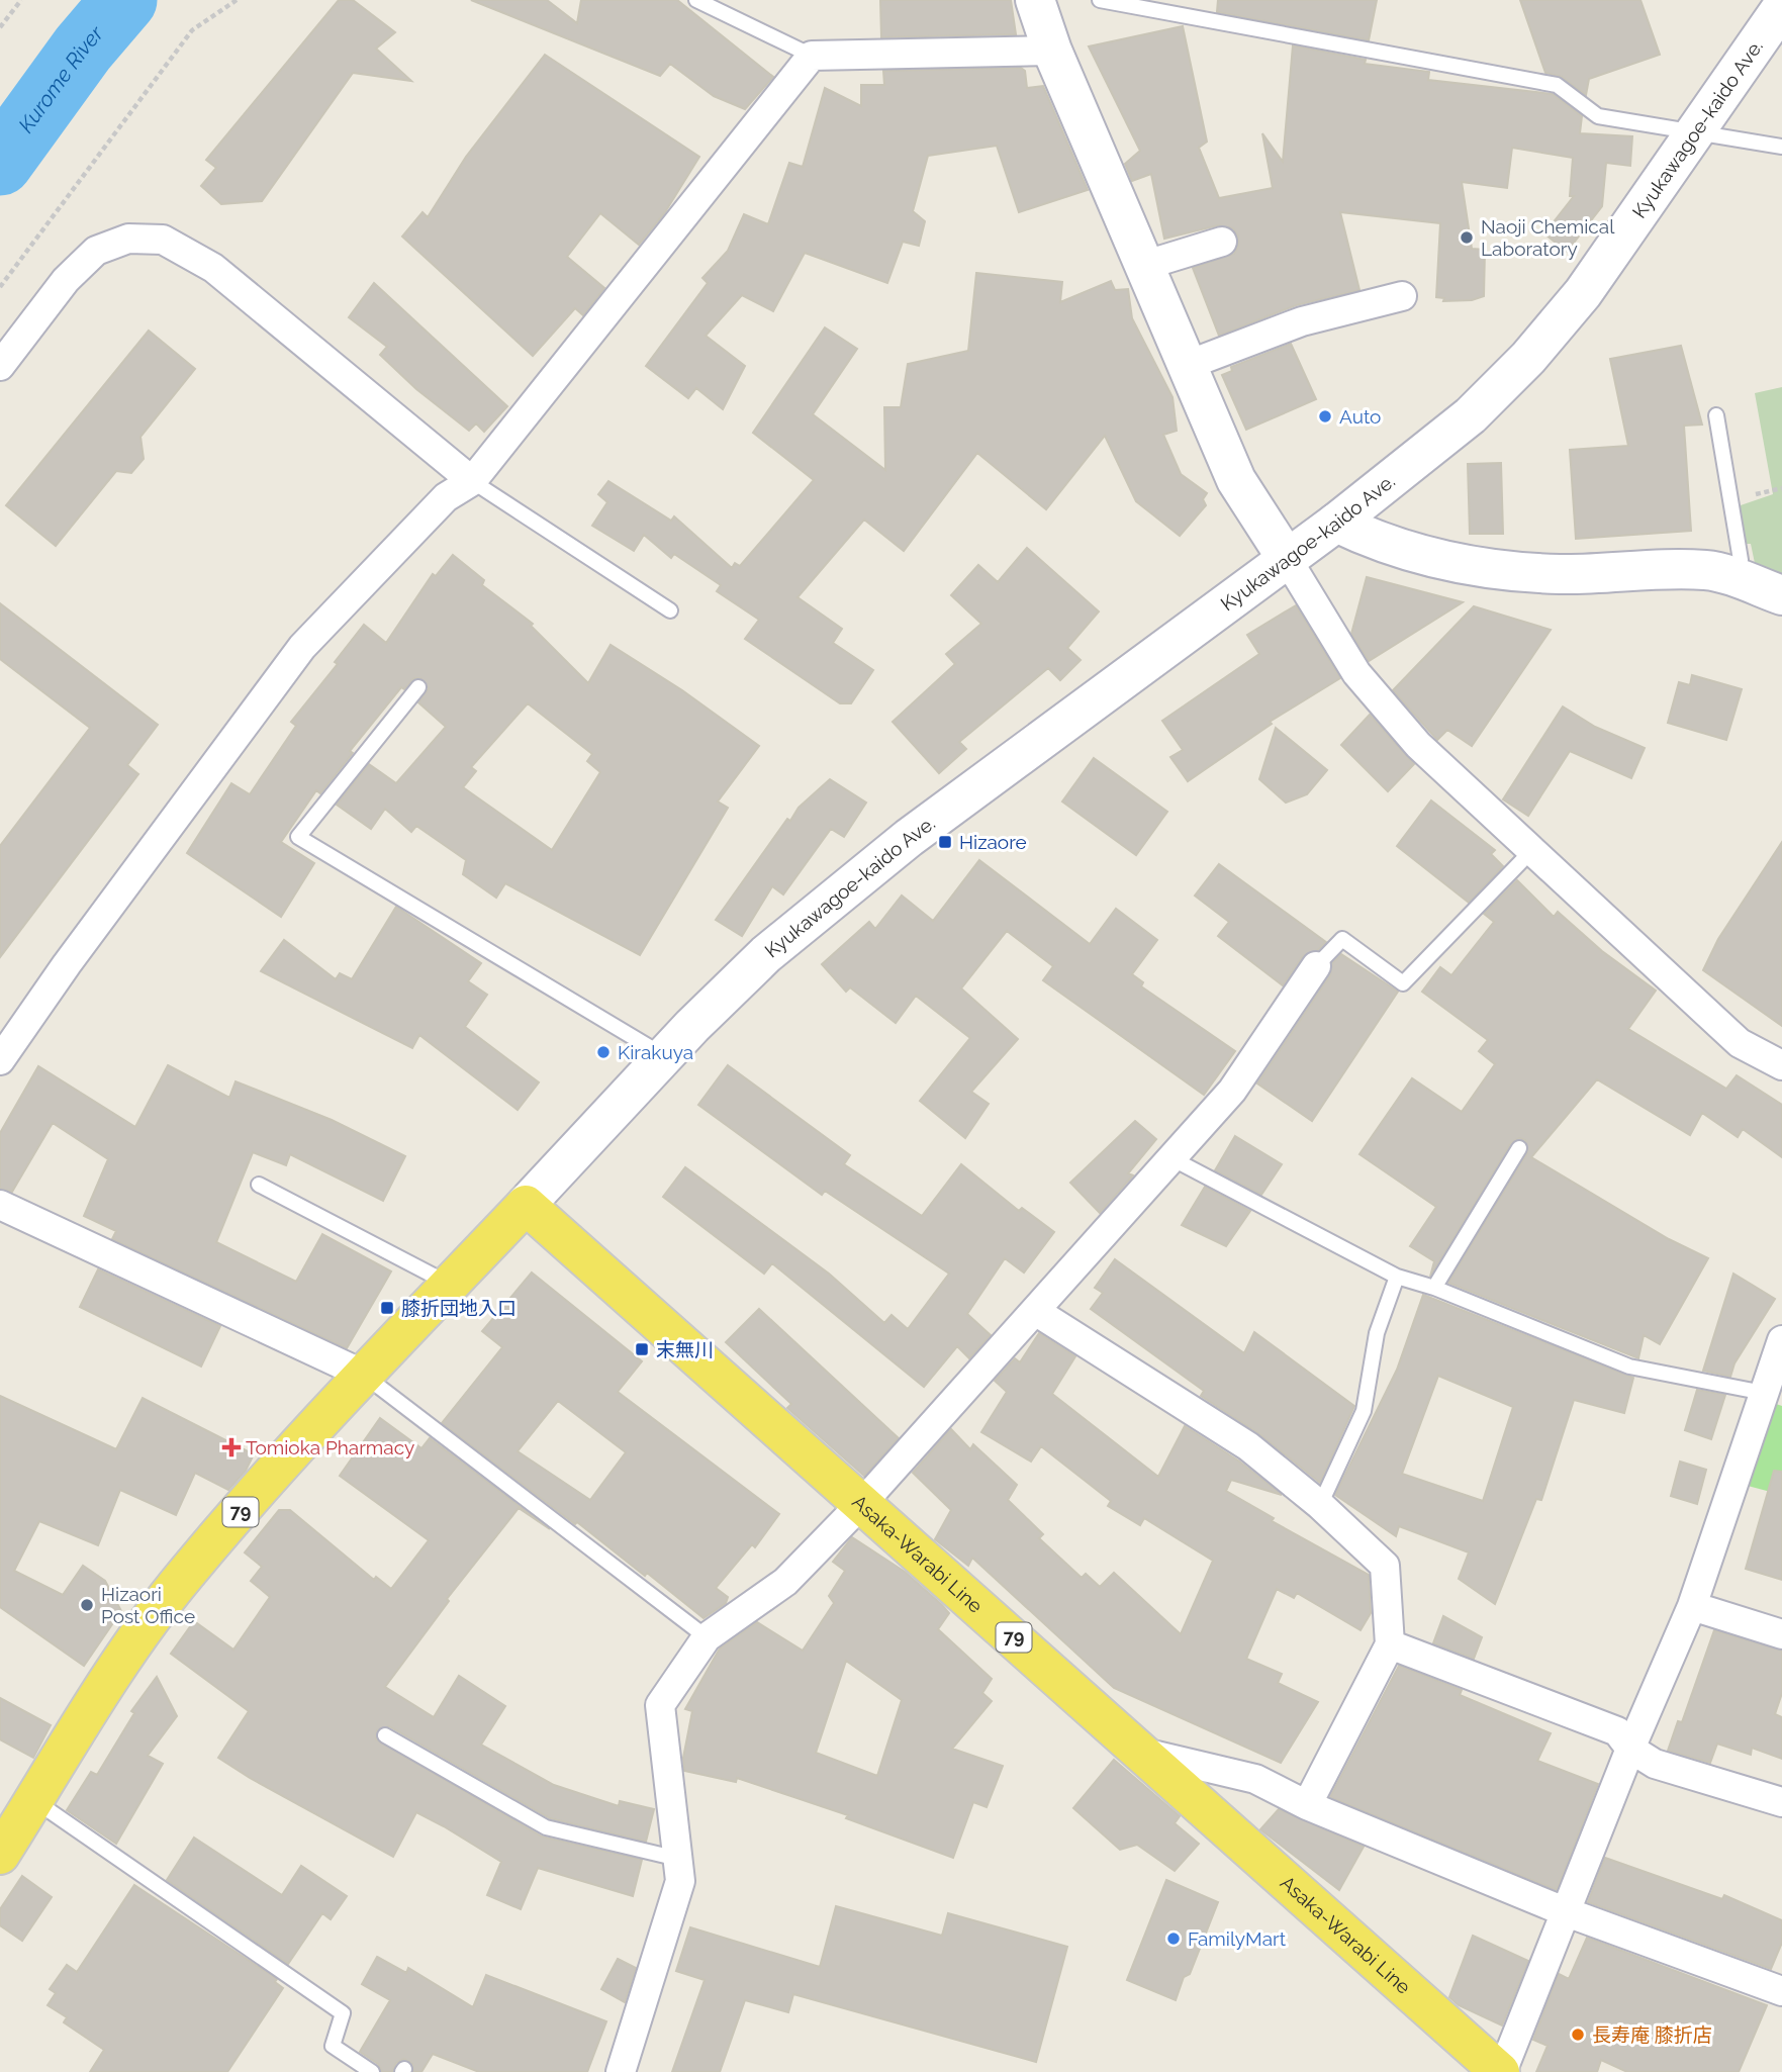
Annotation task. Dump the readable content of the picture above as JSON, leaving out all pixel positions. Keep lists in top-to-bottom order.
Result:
{
  "streets": {
    "main road": ["Kyukawagoe-kaido Ave.", "79", "Asaka-Warabi Line"]
  },
  "crossings": [
    ["Kyukawagoe-kaido Ave.", "Asaka-Warabi Line"]
  ],
  "water": ["Kurome River"],
  "places": {
    "other": [
      "Naoji Chemical Laboratory",
      "Auto",
      "Kirakuya",
      "Hizaori Post Office",
      "FamilyMart",
      "長寿庵 膝折店"
    ],
    "transit": ["Hizaore", "膝折団地入口", "末無川"],
    "health": ["Tomioka Pharmacy"]
  }
}
